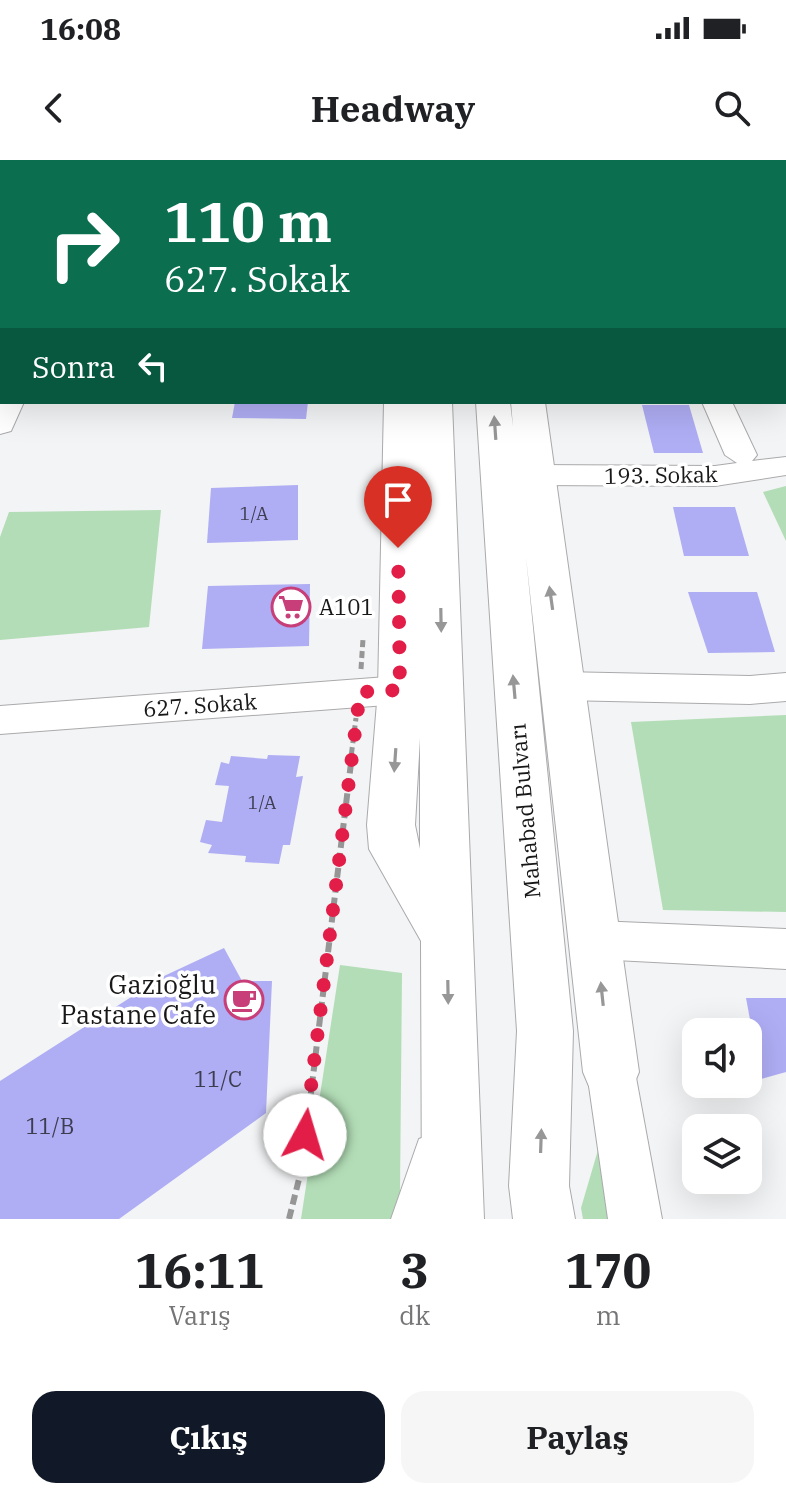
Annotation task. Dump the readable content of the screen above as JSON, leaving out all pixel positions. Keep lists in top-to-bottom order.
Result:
{
  "streets": {
    "main road": ["Mahabad Bulvarı"],
    "street": ["193. Sokak", "627. Sokak"]
  },
  "places": {
    "supermarket": ["A101"],
    "cafe": ["Gazioğlu Pastane Cafe"]
  },
  "house_numbers": [
    "1/A",
    "1/A",
    "11/C",
    "11/B"
  ],
  "page": {
    "status": "16:08",
    "header": "Headway",
    "turn": ["110 m", "627. Sokak"],
    "then": "Sonra",
    "eta": [
      "16:11",
      "Varış",
      "3",
      "dk",
      "170",
      "m"
    ],
    "buttons": ["Çıkış", "Paylaş"]
  }
}
